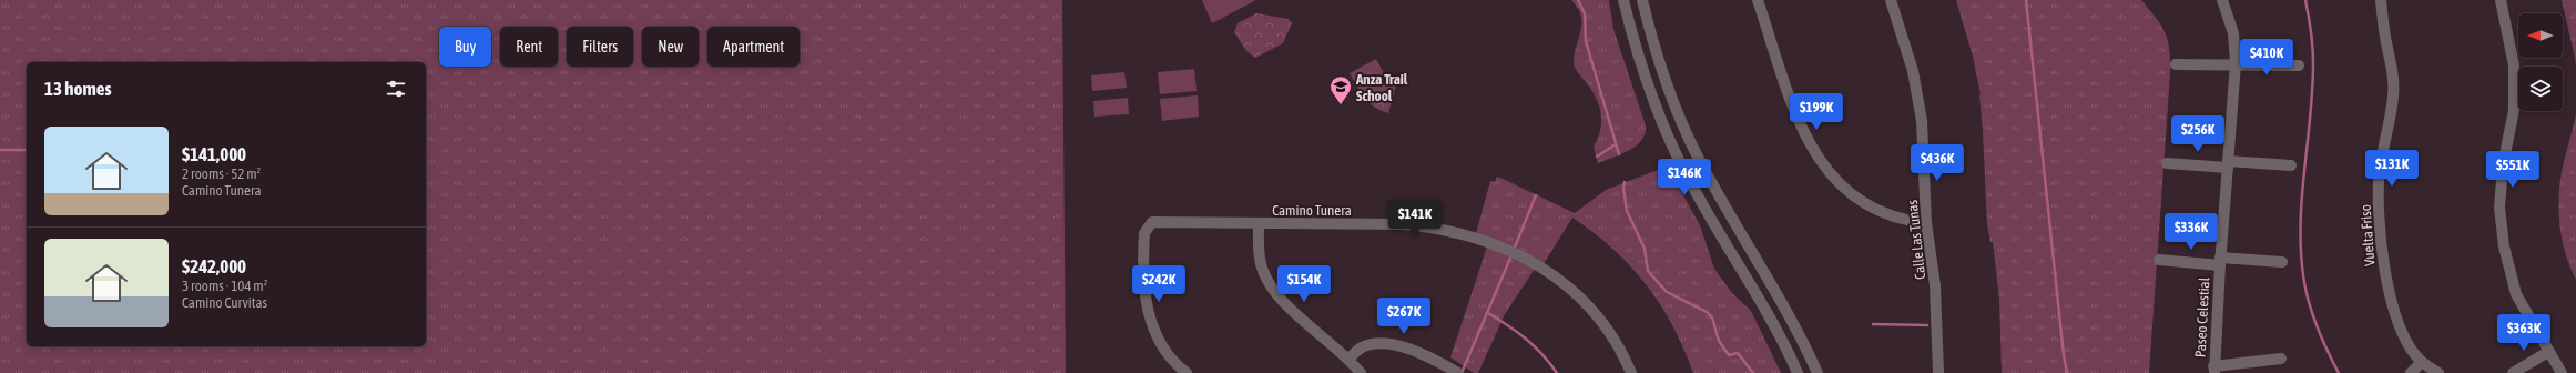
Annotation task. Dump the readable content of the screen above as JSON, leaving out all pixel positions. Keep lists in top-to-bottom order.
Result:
{
  "streets": {
    "street": [
      "Camino Tunera",
      "Vuelta Friso",
      "Calle Las Tunas",
      "Paseo Celestial"
    ]
  },
  "places": {
    "school or university": ["Anza Trail School"]
  },
  "north": "left",
  "page": {
    "chip": [
      "Buy",
      "Rent",
      "Filters",
      "New",
      "Apartment"
    ],
    "price": [
      "$410K",
      "$199K",
      "$256K",
      "$436K",
      "$131K",
      "$551K",
      "$146K",
      "$141K",
      "$336K",
      "$242K",
      "$154K",
      "$267K",
      "$363K"
    ],
    "heading": "13 homes",
    "list": [
      {
        "name": "$141,000",
        "note": "2 rooms · 52 m² · Camino Tunera"
      },
      {
        "name": "$242,000",
        "note": "3 rooms · 104 m² · Camino Curvitas"
      }
    ]
  }
}
